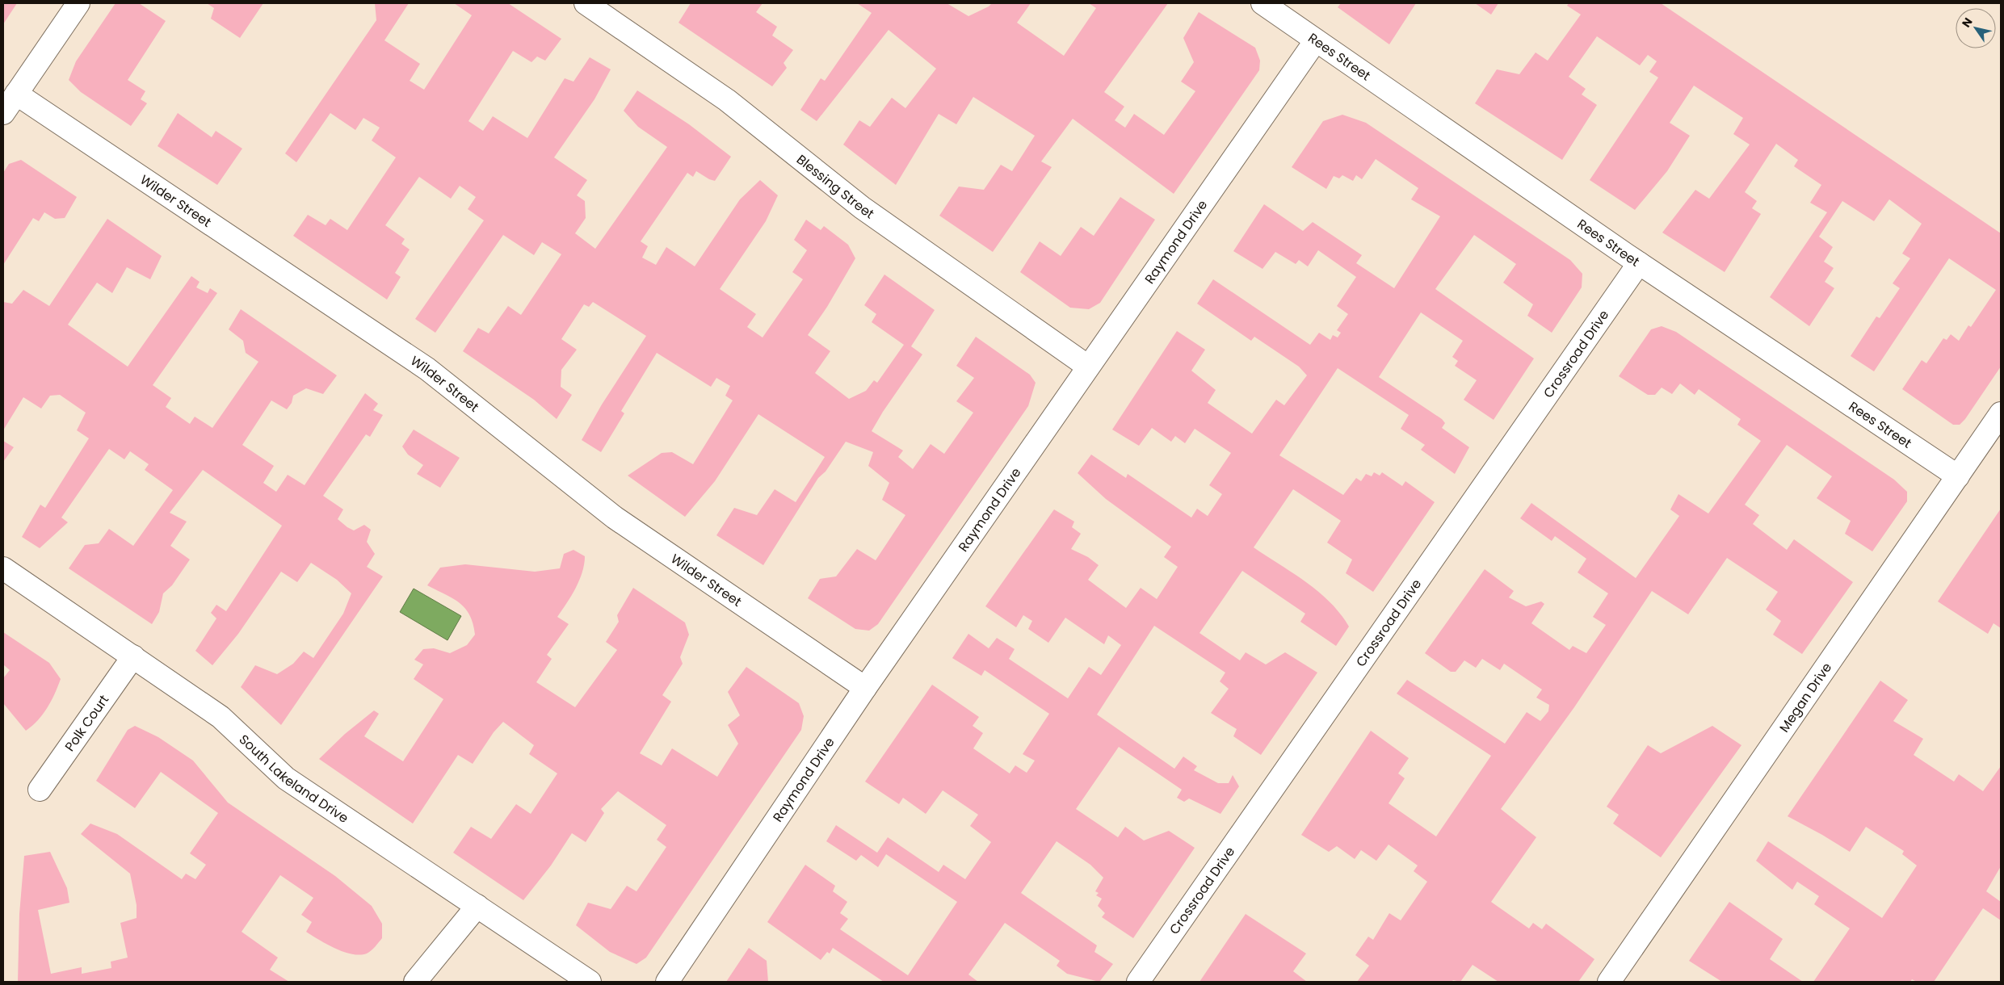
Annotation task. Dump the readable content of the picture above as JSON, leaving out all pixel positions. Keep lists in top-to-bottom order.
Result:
{
  "streets": {
    "street": [
      "Rees Street",
      "Blessing Street",
      "Wilder Street",
      "Raymond Drive",
      "Crossroad Drive",
      "Megan Drive",
      "Polk Court",
      "South Lakeland Drive"
    ]
  },
  "crossings": [
    ["Rees Street", "Raymond Drive"],
    ["Rees Street", "Crossroad Drive"],
    ["Rees Street", "Megan Drive"],
    ["Blessing Street", "Raymond Drive"],
    ["Wilder Street", "Raymond Drive"],
    ["Polk Court", "South Lakeland Drive"]
  ],
  "north": "top left"
}
